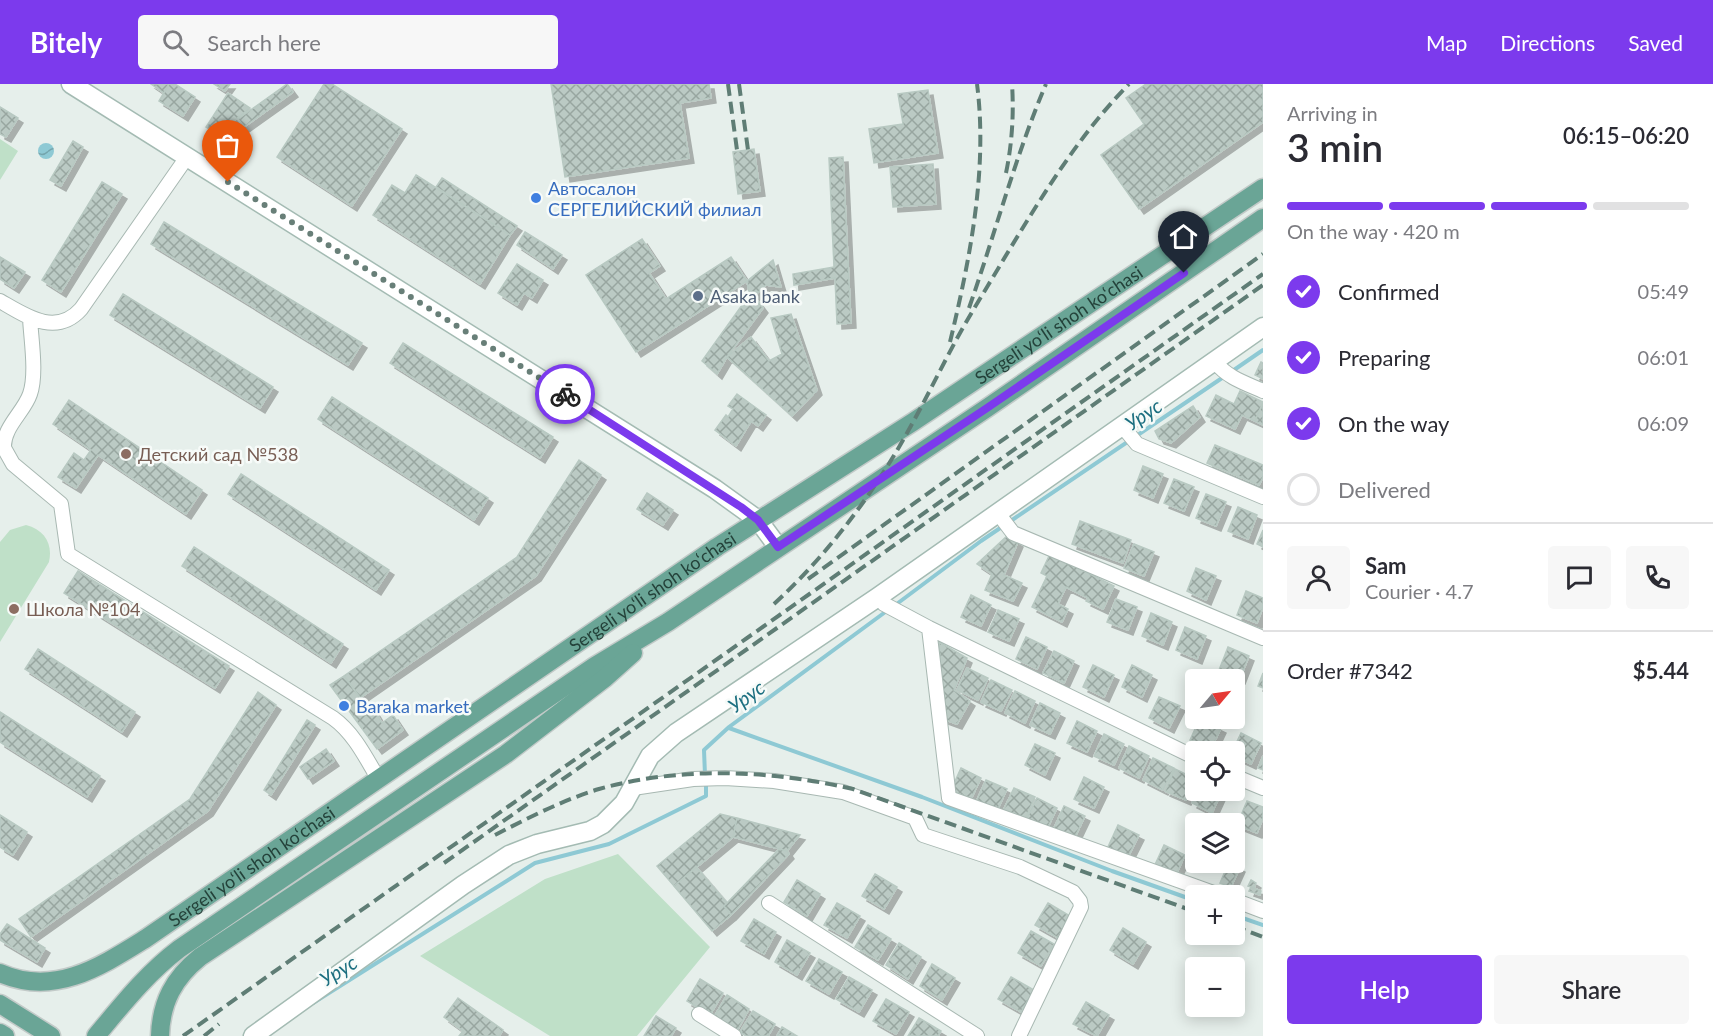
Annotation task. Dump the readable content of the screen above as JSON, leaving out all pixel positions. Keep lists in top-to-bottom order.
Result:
{
  "streets": {
    "main road": ["Sergeli yo‘li shoh ko‘chasi"]
  },
  "water": ["Урус"],
  "places": [
    "Автосалон СЕРГЕЛИЙСКИЙ филиал",
    "Asaka bank",
    "Детский сад №538",
    "Школа №104",
    "Baraka market"
  ],
  "north": "top right",
  "page": {
    "header": "Bitely",
    "search": "Search here",
    "nav": ["Map", "Directions", "Saved"],
    "heading": ["3 min", "Arriving in", "06:15–06:20"],
    "panel": [
      "Sam",
      "Courier · 4.7",
      "Order #7342",
      "$5.44"
    ],
    "bar": "On the way · 420 m",
    "list": [
      ["Confirmed", "05:49"],
      ["Preparing", "06:01"],
      ["On the way", "06:09"],
      "Delivered"
    ],
    "map_buttons": ["+", "−"],
    "buttons": ["Help", "Share"]
  }
}
